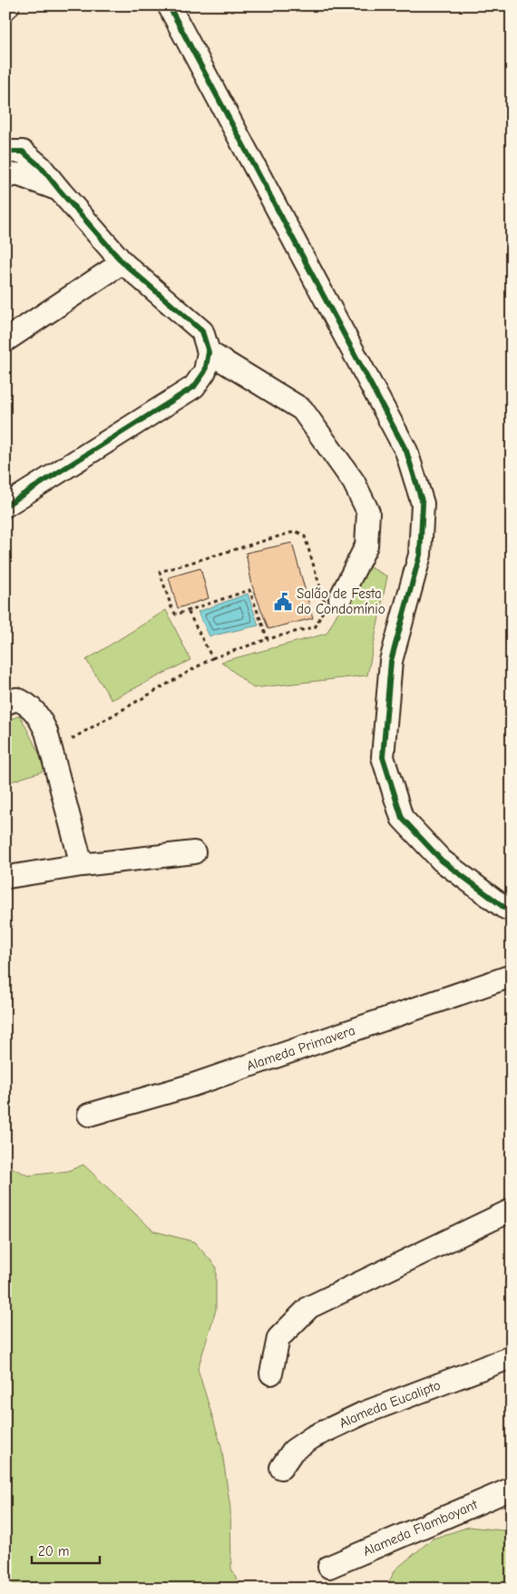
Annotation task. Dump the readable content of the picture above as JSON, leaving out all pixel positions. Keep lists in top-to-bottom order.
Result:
{
  "streets": {
    "street": ["Alameda Primavera", "Alameda Eucalipto", "Alameda Flamboyant"]
  },
  "places": {
    "public building": ["Salão de Festa do Condomínio"]
  },
  "scale_bar": "20 m"
}
